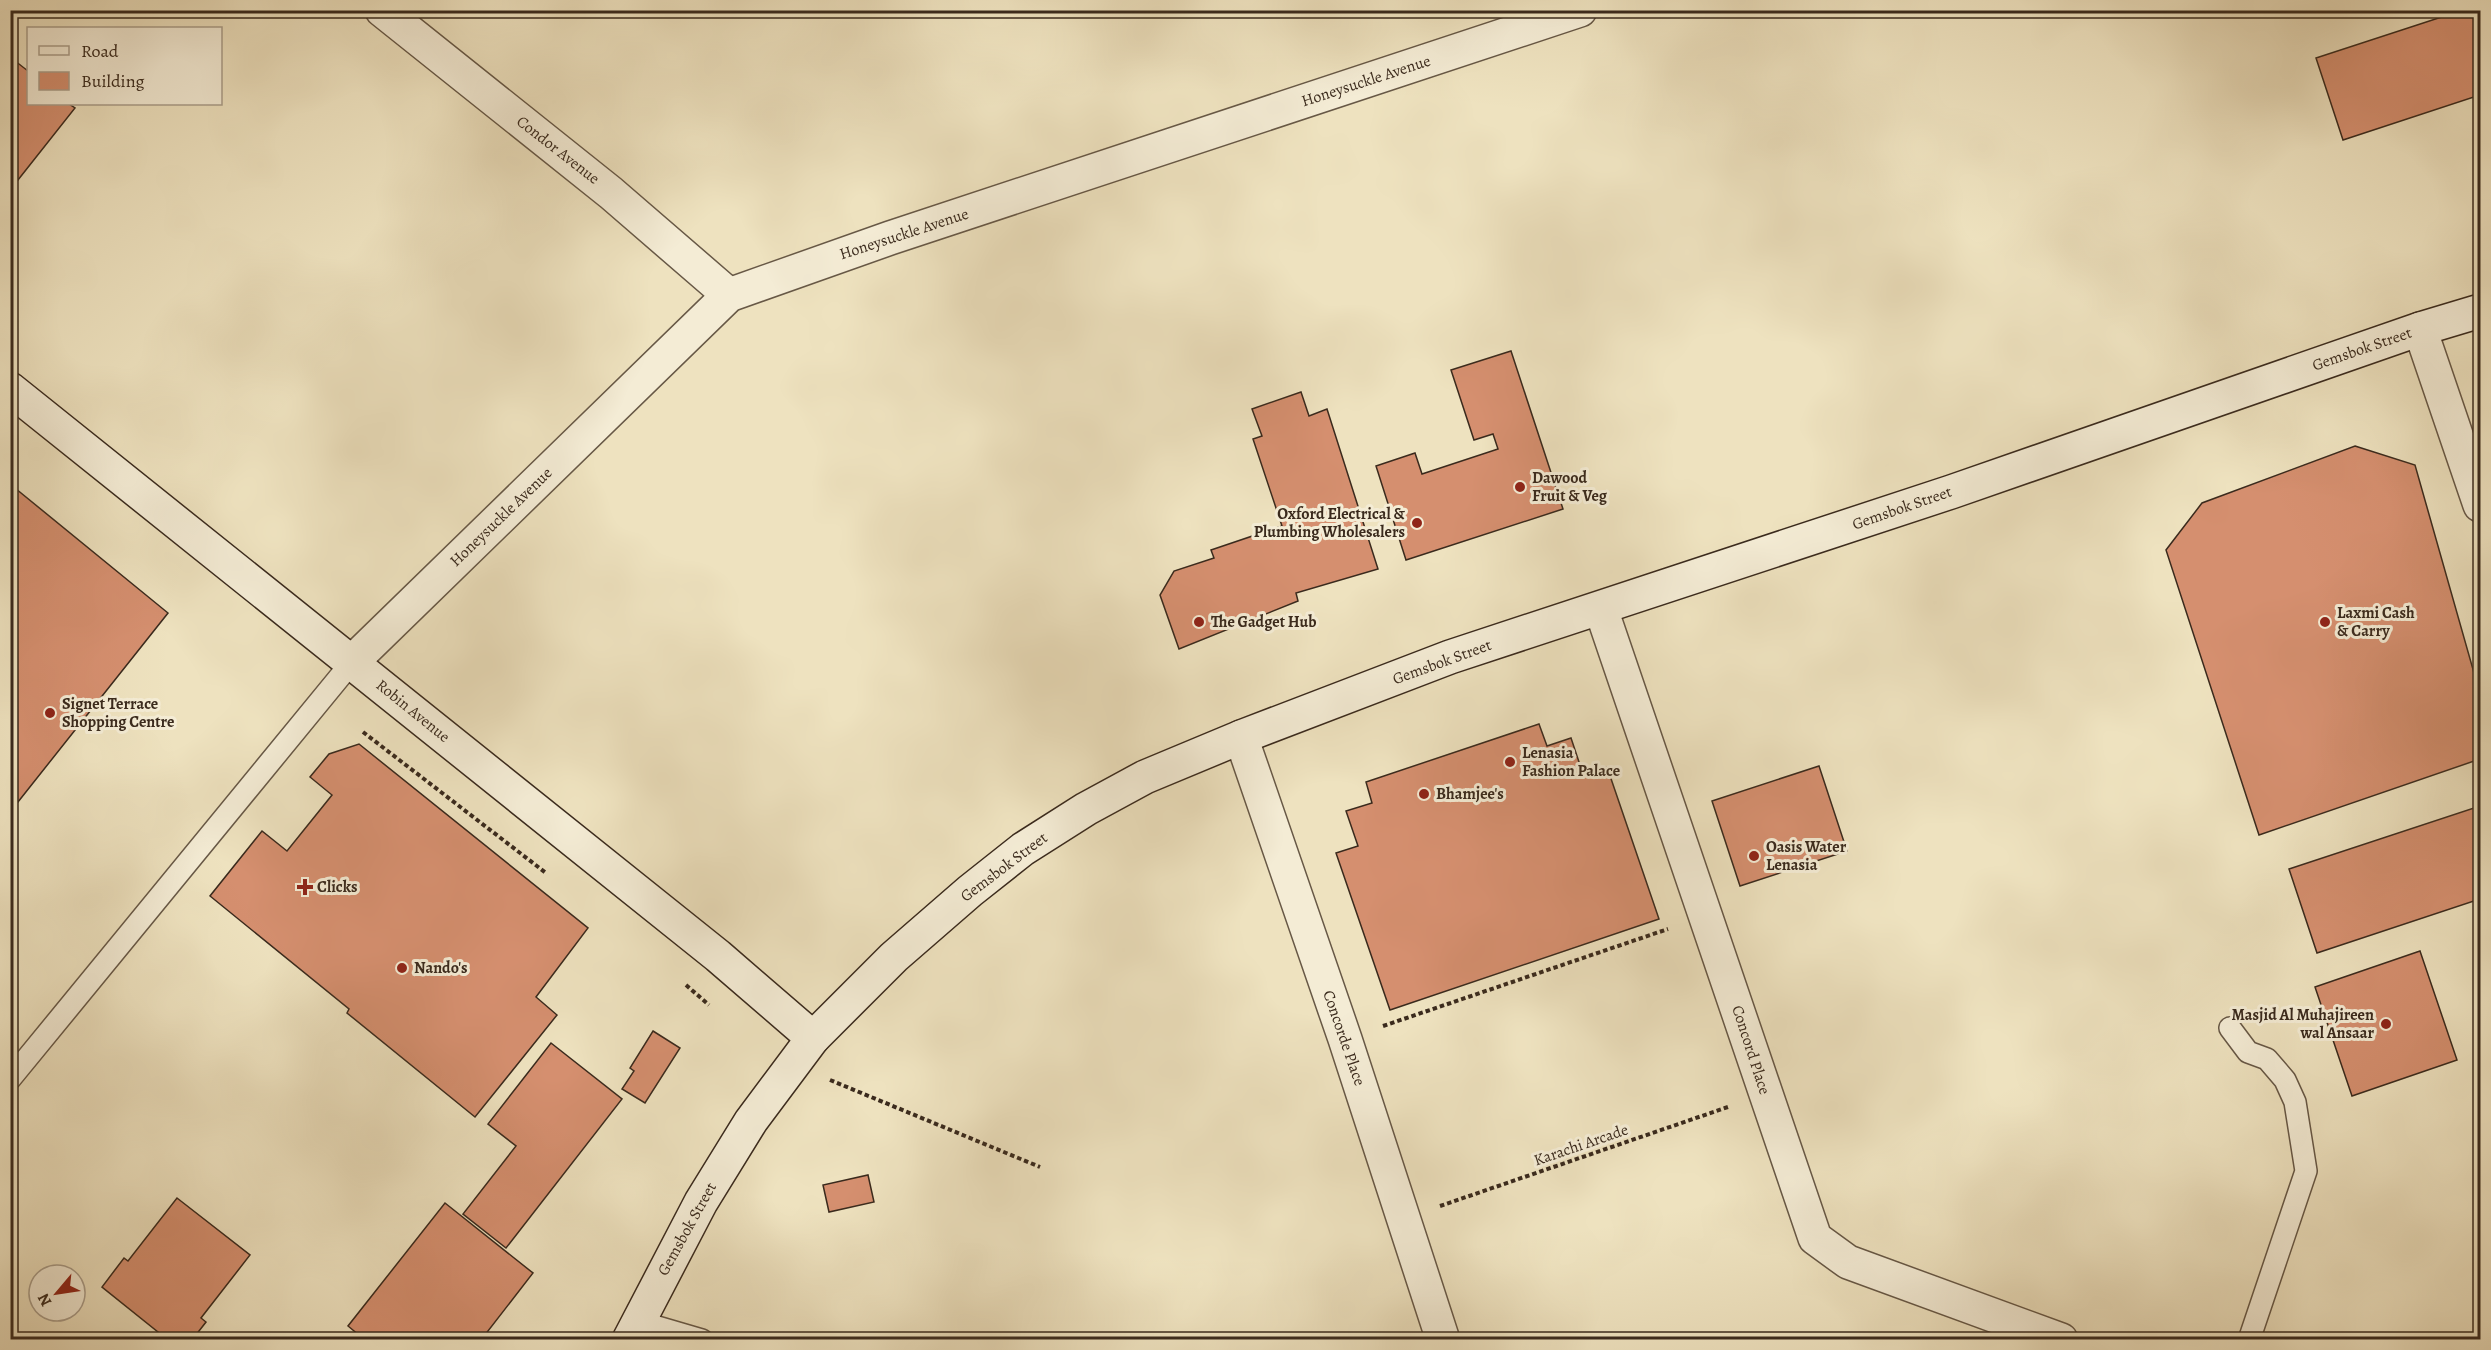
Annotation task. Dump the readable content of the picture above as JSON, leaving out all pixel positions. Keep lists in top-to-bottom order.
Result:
{
  "streets": {
    "street": [
      "Honeysuckle Avenue",
      "Condor Avenue",
      "Gemsbok Street",
      "Robin Avenue",
      "Concorde Place",
      "Concord Place"
    ],
    "path": ["Karachi Arcade"]
  },
  "crossings": [
    ["Honeysuckle Avenue", "Condor Avenue"],
    ["Honeysuckle Avenue", "Robin Avenue"],
    ["Gemsbok Street", "Robin Avenue"],
    ["Gemsbok Street", "Concorde Place"],
    ["Gemsbok Street", "Concord Place"],
    ["Concorde Place", "Karachi Arcade"],
    ["Concord Place", "Karachi Arcade"]
  ],
  "places": {
    "other": [
      "Dawood Fruit & Veg",
      "Oxford Electrical & Plumbing Wholesalers",
      "The Gadget Hub",
      "Laxmi Cash & Carry",
      "Signet Terrace Shopping Centre",
      "Lenasia Fashion Palace",
      "Bhamjee's",
      "Oasis Water Lenasia",
      "Nando's",
      "Masjid Al Muhajireen wal Ansaar"
    ],
    "health": ["Clicks"]
  },
  "legend": ["Road", "Building"],
  "north": "bottom left"
}
